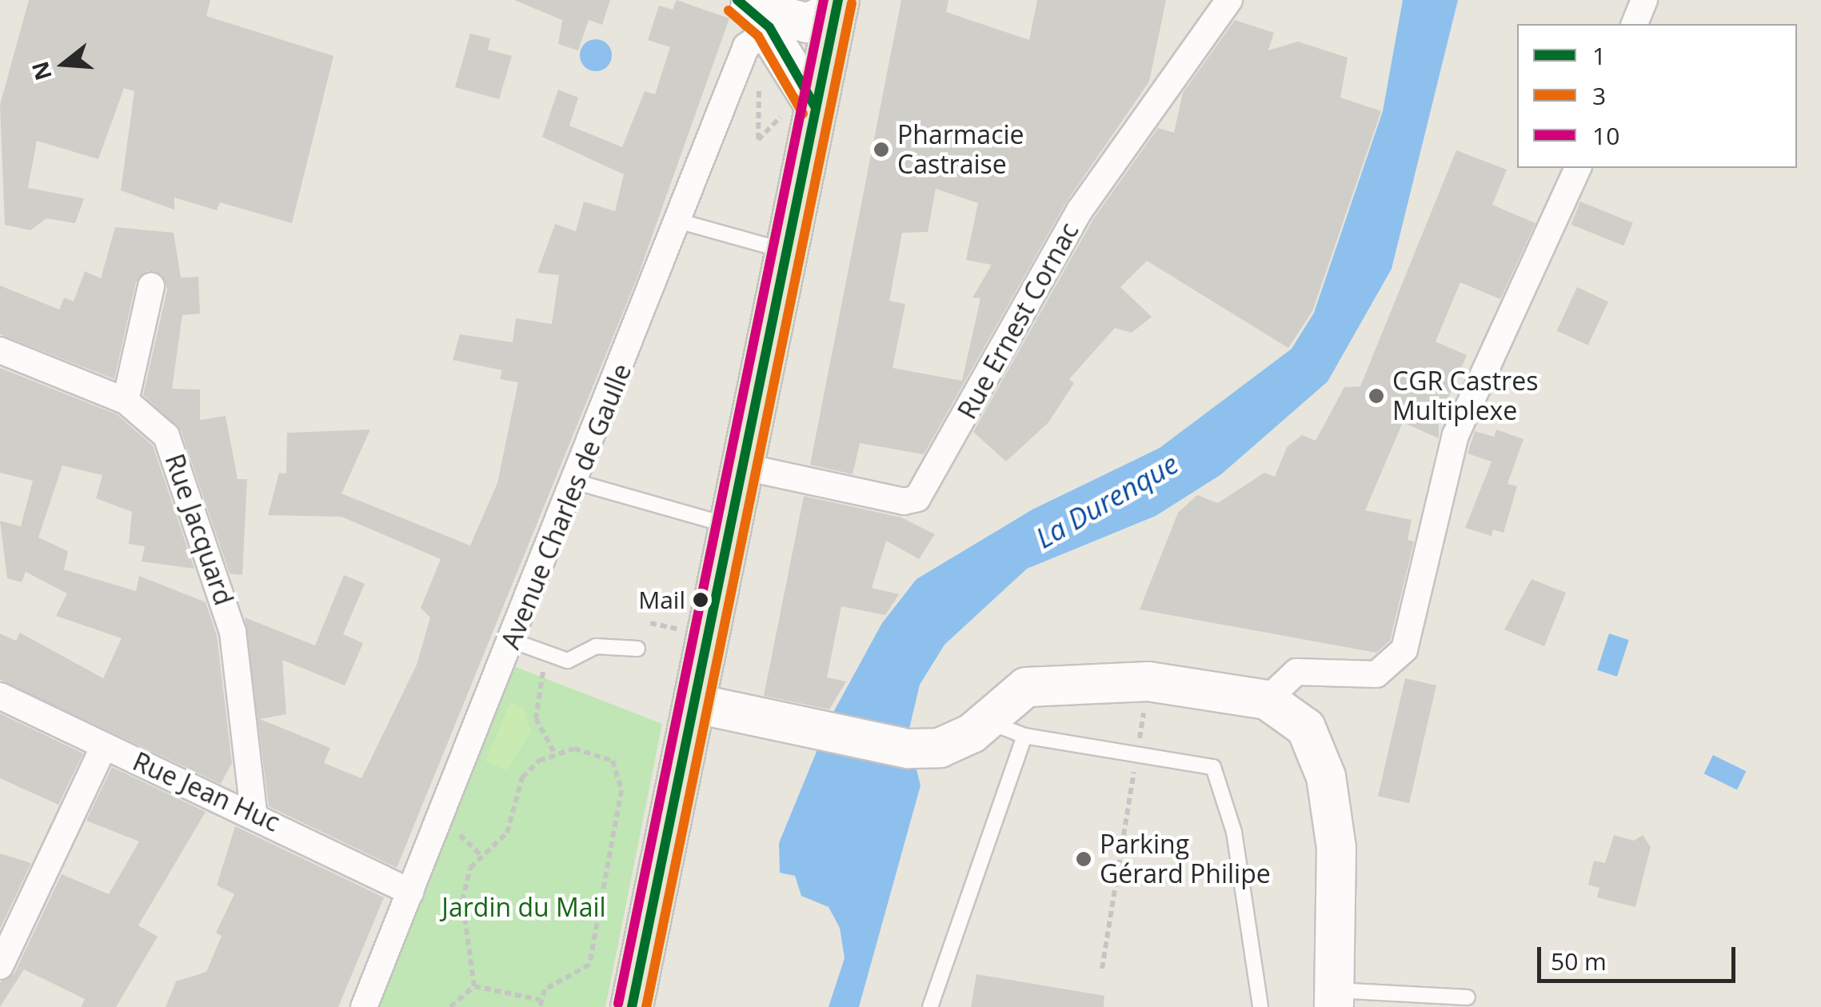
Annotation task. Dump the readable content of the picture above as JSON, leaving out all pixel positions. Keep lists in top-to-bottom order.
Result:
{
  "streets": {
    "street": [
      "Rue Ernest Cornac",
      "Avenue Charles de Gaulle",
      "Rue Jacquard",
      "Rue Jean Huc"
    ]
  },
  "crossings": [
    ["Avenue Charles de Gaulle", "Rue Jean Huc"],
    ["Rue Jacquard", "Rue Jean Huc"]
  ],
  "water": ["La Durenque"],
  "parks": ["Jardin du Mail"],
  "places": [
    "Pharmacie Castraise",
    "CGR Castres Multiplexe",
    "Mail",
    "Parking Gérard Philipe"
  ],
  "lines": ["transit line 1", "transit line 10", "transit line 3"],
  "legend": ["1", "3", "10"],
  "scale_bar": "50 m",
  "north": "left"
}
